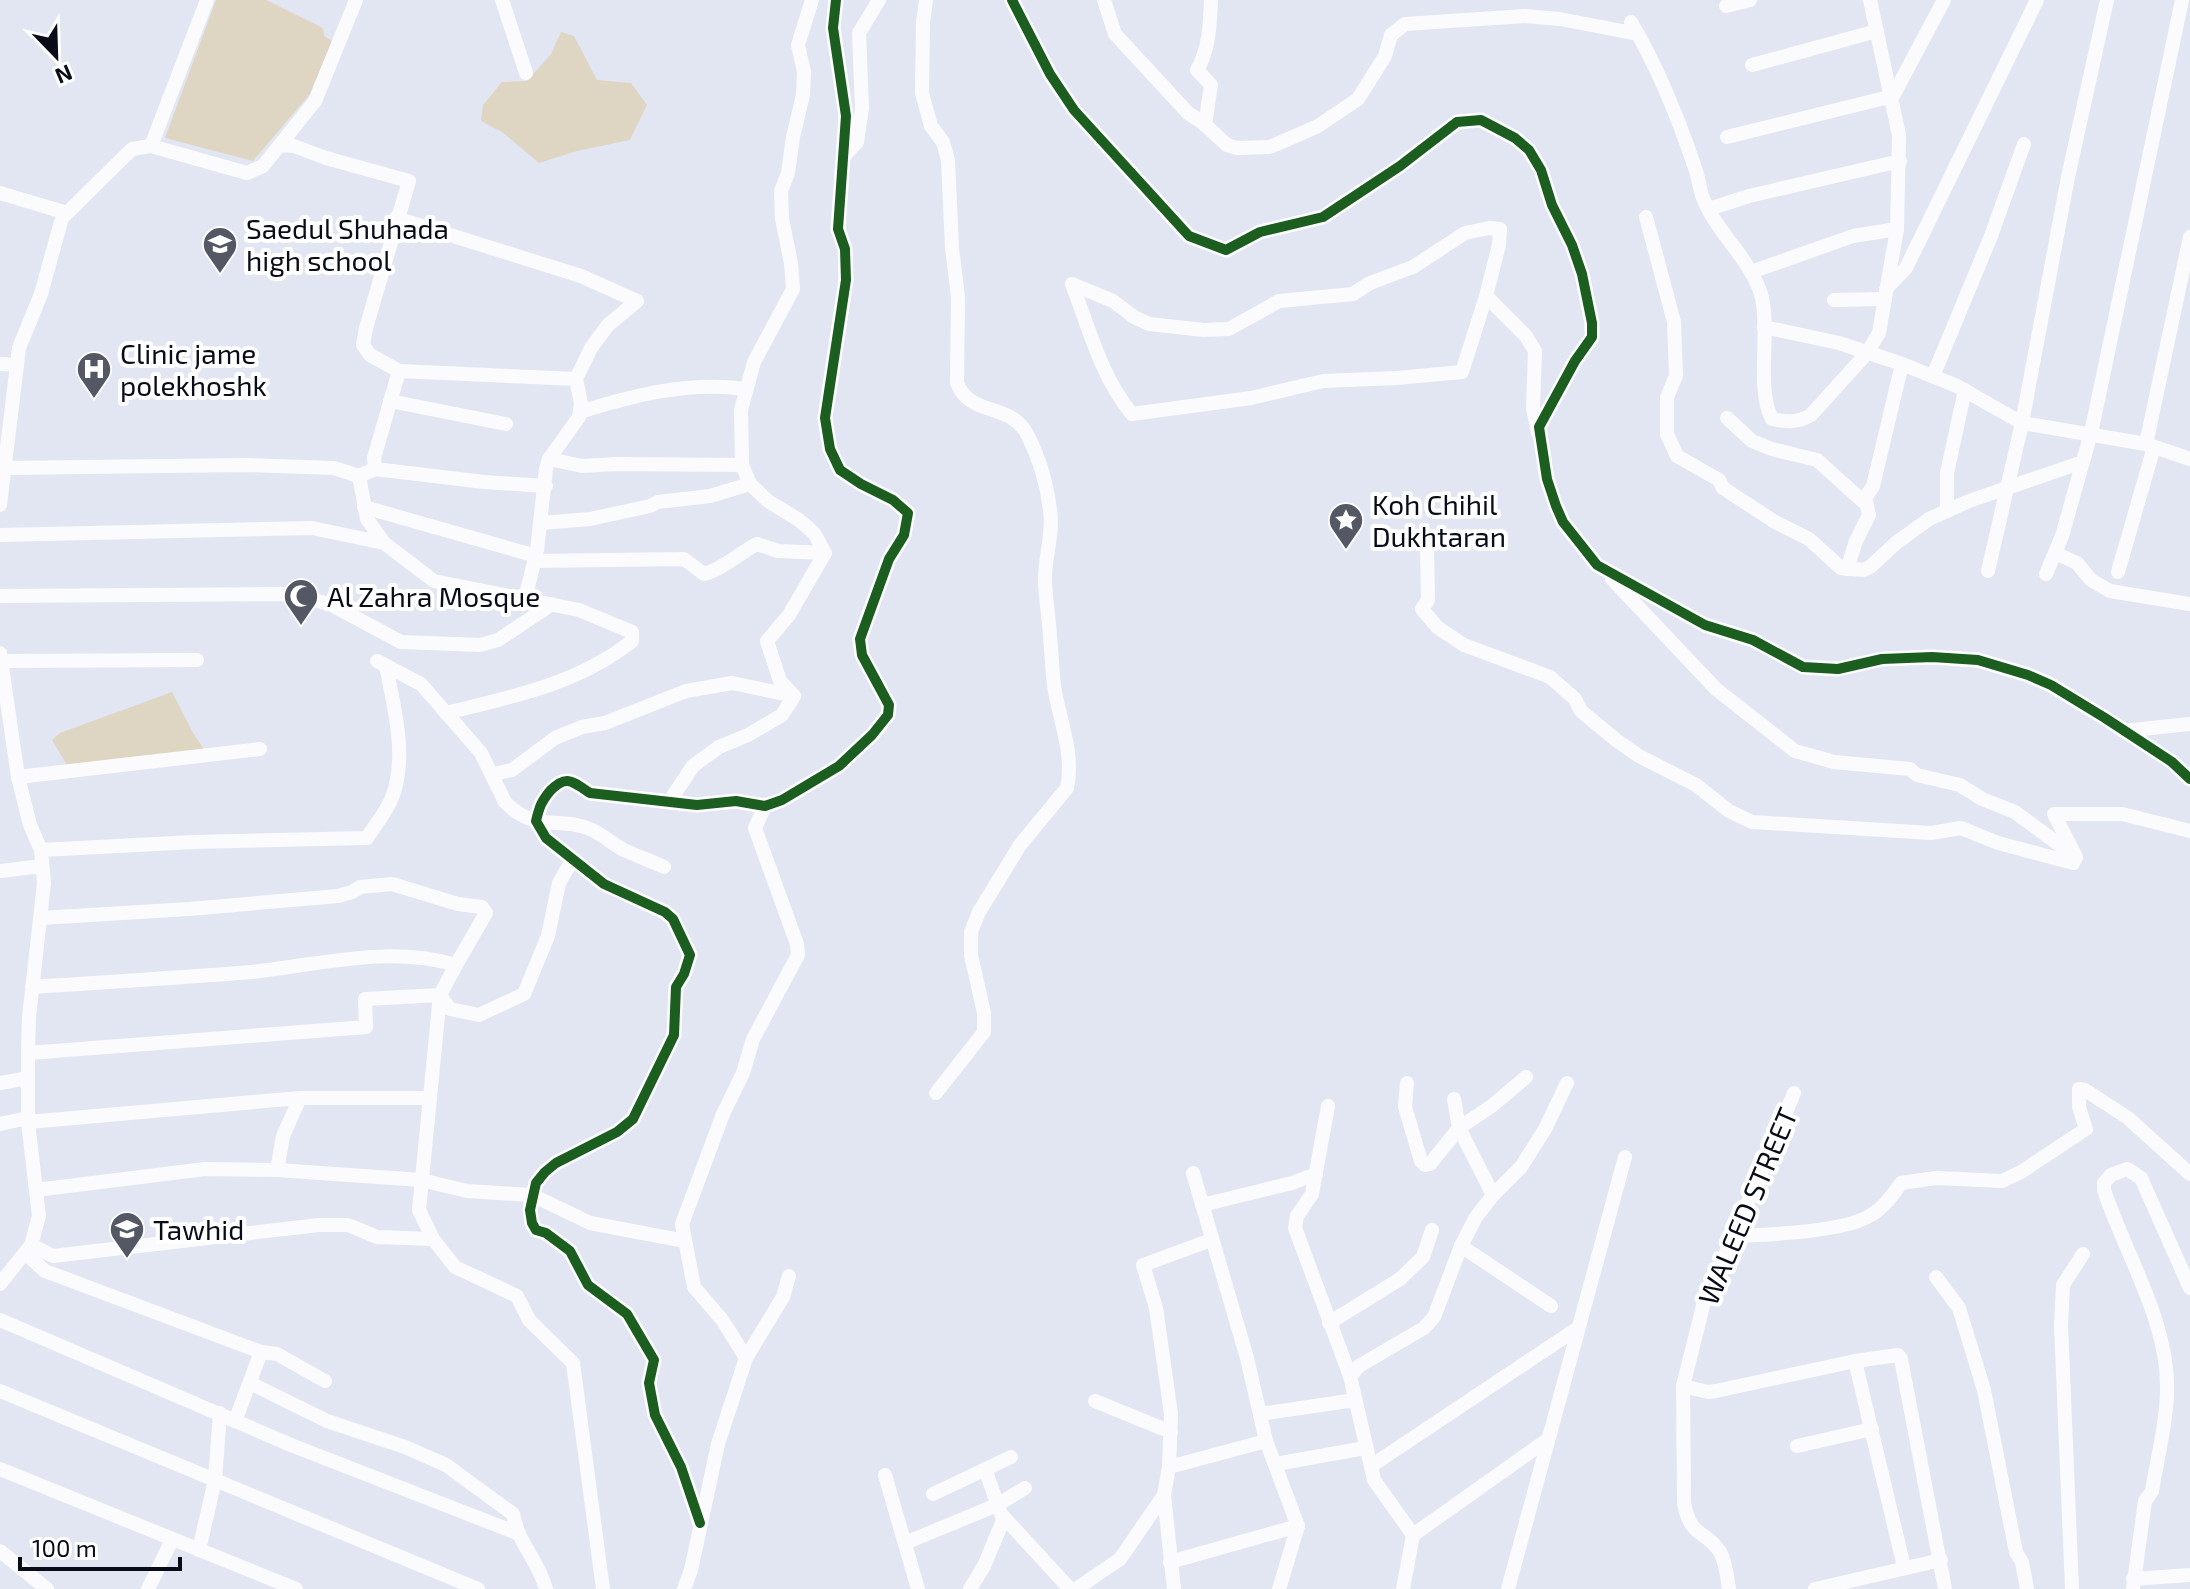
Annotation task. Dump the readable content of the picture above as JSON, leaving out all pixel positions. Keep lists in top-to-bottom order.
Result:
{
  "streets": {
    "street": ["WALEED STREET"]
  },
  "places": {
    "school or university": ["Saedul Shuhada high school", "Tawhid"],
    "hospital": ["Clinic jame polekhoshk"],
    "place": ["Koh Chihil Dukhtaran"],
    "mosque": ["Al Zahra Mosque"]
  },
  "scale_bar": "100 m",
  "north": "bottom right"
}
